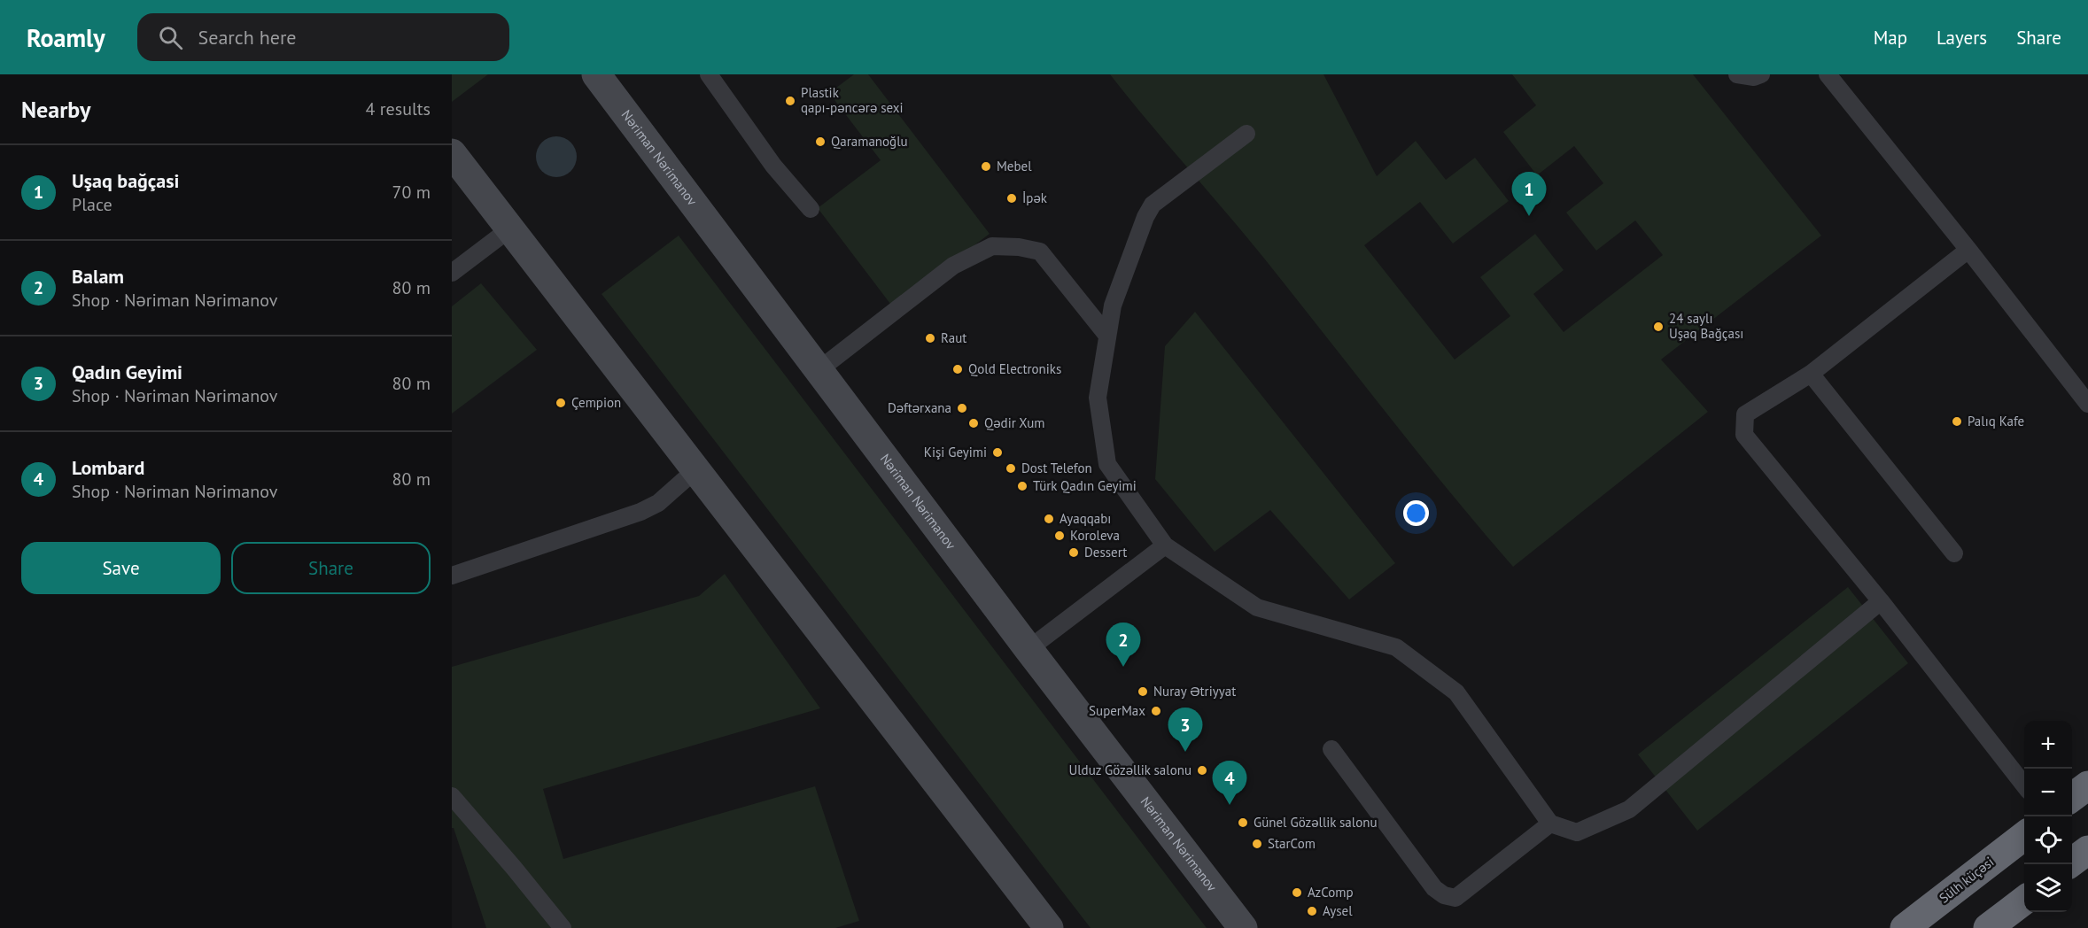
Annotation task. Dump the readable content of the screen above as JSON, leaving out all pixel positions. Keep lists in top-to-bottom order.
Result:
{
  "streets": {
    "highway": ["Sülh küçəsi"],
    "main road": ["Nəriman Nərimanov"]
  },
  "places": [
    "Plastik qapı-pəncərə sexi",
    "Qaramanoğlu",
    "Mebel",
    "İpək",
    "24 saylı Uşaq Bağçası",
    "Raut",
    "Qold Electroniks",
    "Çempion",
    "Dəftərxana",
    "Palıq Kafe",
    "Qədir Xum",
    "Kişi Geyimi",
    "Dost Telefon",
    "Türk Qadın Geyimi",
    "Ayaqqabı",
    "Koroleva",
    "Dessert",
    "Nuray Ətriyyat",
    "SuperMax",
    "Ulduz Gözəllik salonu",
    "Günel Gözəllik salonu",
    "StarCom",
    "AzComp",
    "Aysel"
  ],
  "page": {
    "header": "Roamly",
    "search": "Search here",
    "nav": ["Map", "Layers", "Share"],
    "heading": ["Nearby", "4 results"],
    "list": [
      {
        "mark": "1",
        "name": "Uşaq bağçasi",
        "note": "Place",
        "value": "70 m"
      },
      {
        "mark": "2",
        "name": "Balam",
        "note": "Shop · Nəriman Nərimanov",
        "value": "80 m"
      },
      {
        "mark": "3",
        "name": "Qadın Geyimi",
        "note": "Shop · Nəriman Nərimanov",
        "value": "80 m"
      },
      {
        "mark": "4",
        "name": "Lombard",
        "note": "Shop · Nəriman Nərimanov",
        "value": "80 m"
      }
    ],
    "pins": [
      "1",
      "2",
      "3",
      "4"
    ],
    "buttons": ["Save", "Share"],
    "map_buttons": ["+", "−"]
  }
}
